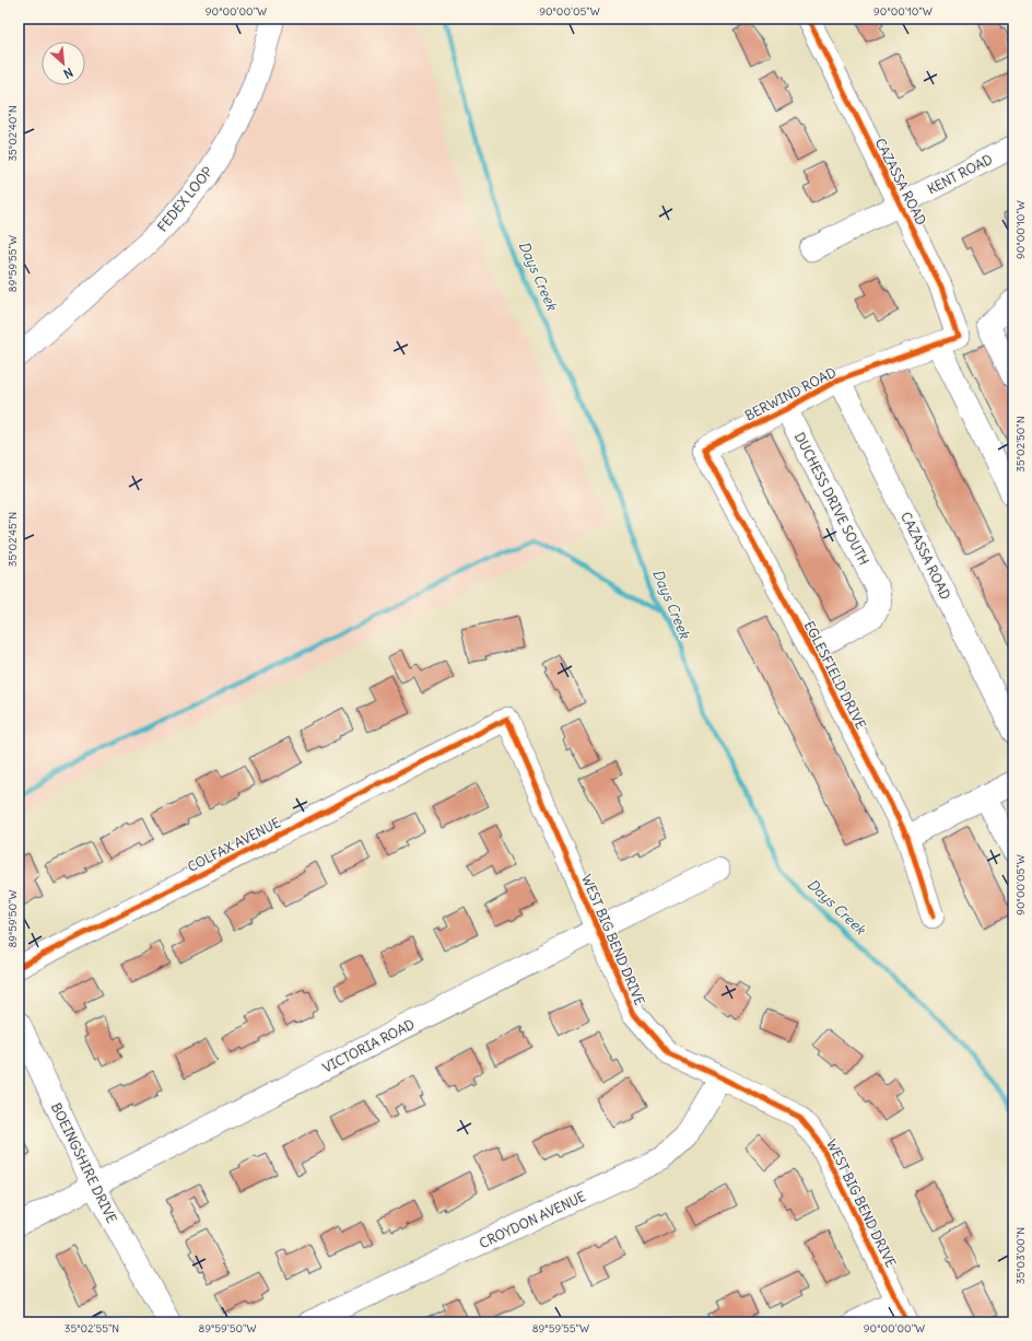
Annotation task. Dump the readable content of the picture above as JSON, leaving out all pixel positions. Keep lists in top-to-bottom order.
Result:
{
  "streets": {
    "street": [
      "KENT ROAD",
      "CAZASSA ROAD",
      "FEDEX LOOP",
      "BERWIND ROAD",
      "DUCHESS DRIVE SOUTH",
      "EGLESFIELD DRIVE",
      "COLFAX AVENUE",
      "WEST BIG BEND DRIVE",
      "VICTORIA ROAD",
      "BOEINGSHIRE DRIVE",
      "CROYDON AVENUE"
    ]
  },
  "crossings": [
    ["KENT ROAD", "CAZASSA ROAD"],
    ["CAZASSA ROAD", "BERWIND ROAD"],
    ["BERWIND ROAD", "DUCHESS DRIVE SOUTH"],
    ["BERWIND ROAD", "EGLESFIELD DRIVE"],
    ["DUCHESS DRIVE SOUTH", "EGLESFIELD DRIVE"],
    ["COLFAX AVENUE", "WEST BIG BEND DRIVE"],
    ["WEST BIG BEND DRIVE", "VICTORIA ROAD"],
    ["WEST BIG BEND DRIVE", "CROYDON AVENUE"],
    ["VICTORIA ROAD", "BOEINGSHIRE DRIVE"]
  ],
  "water": ["Days Creek"],
  "north": "bottom right",
  "coordinates": [
    "90°00'00\"W",
    "90°00'05\"W",
    "90°00'10\"W",
    "35°02'40\"N",
    "89°59'55\"W",
    "35°02'50\"N",
    "35°02'45\"N",
    "89°59'50\"W",
    "35°03'00\"N",
    "35°02'55\"N"
  ]
}
